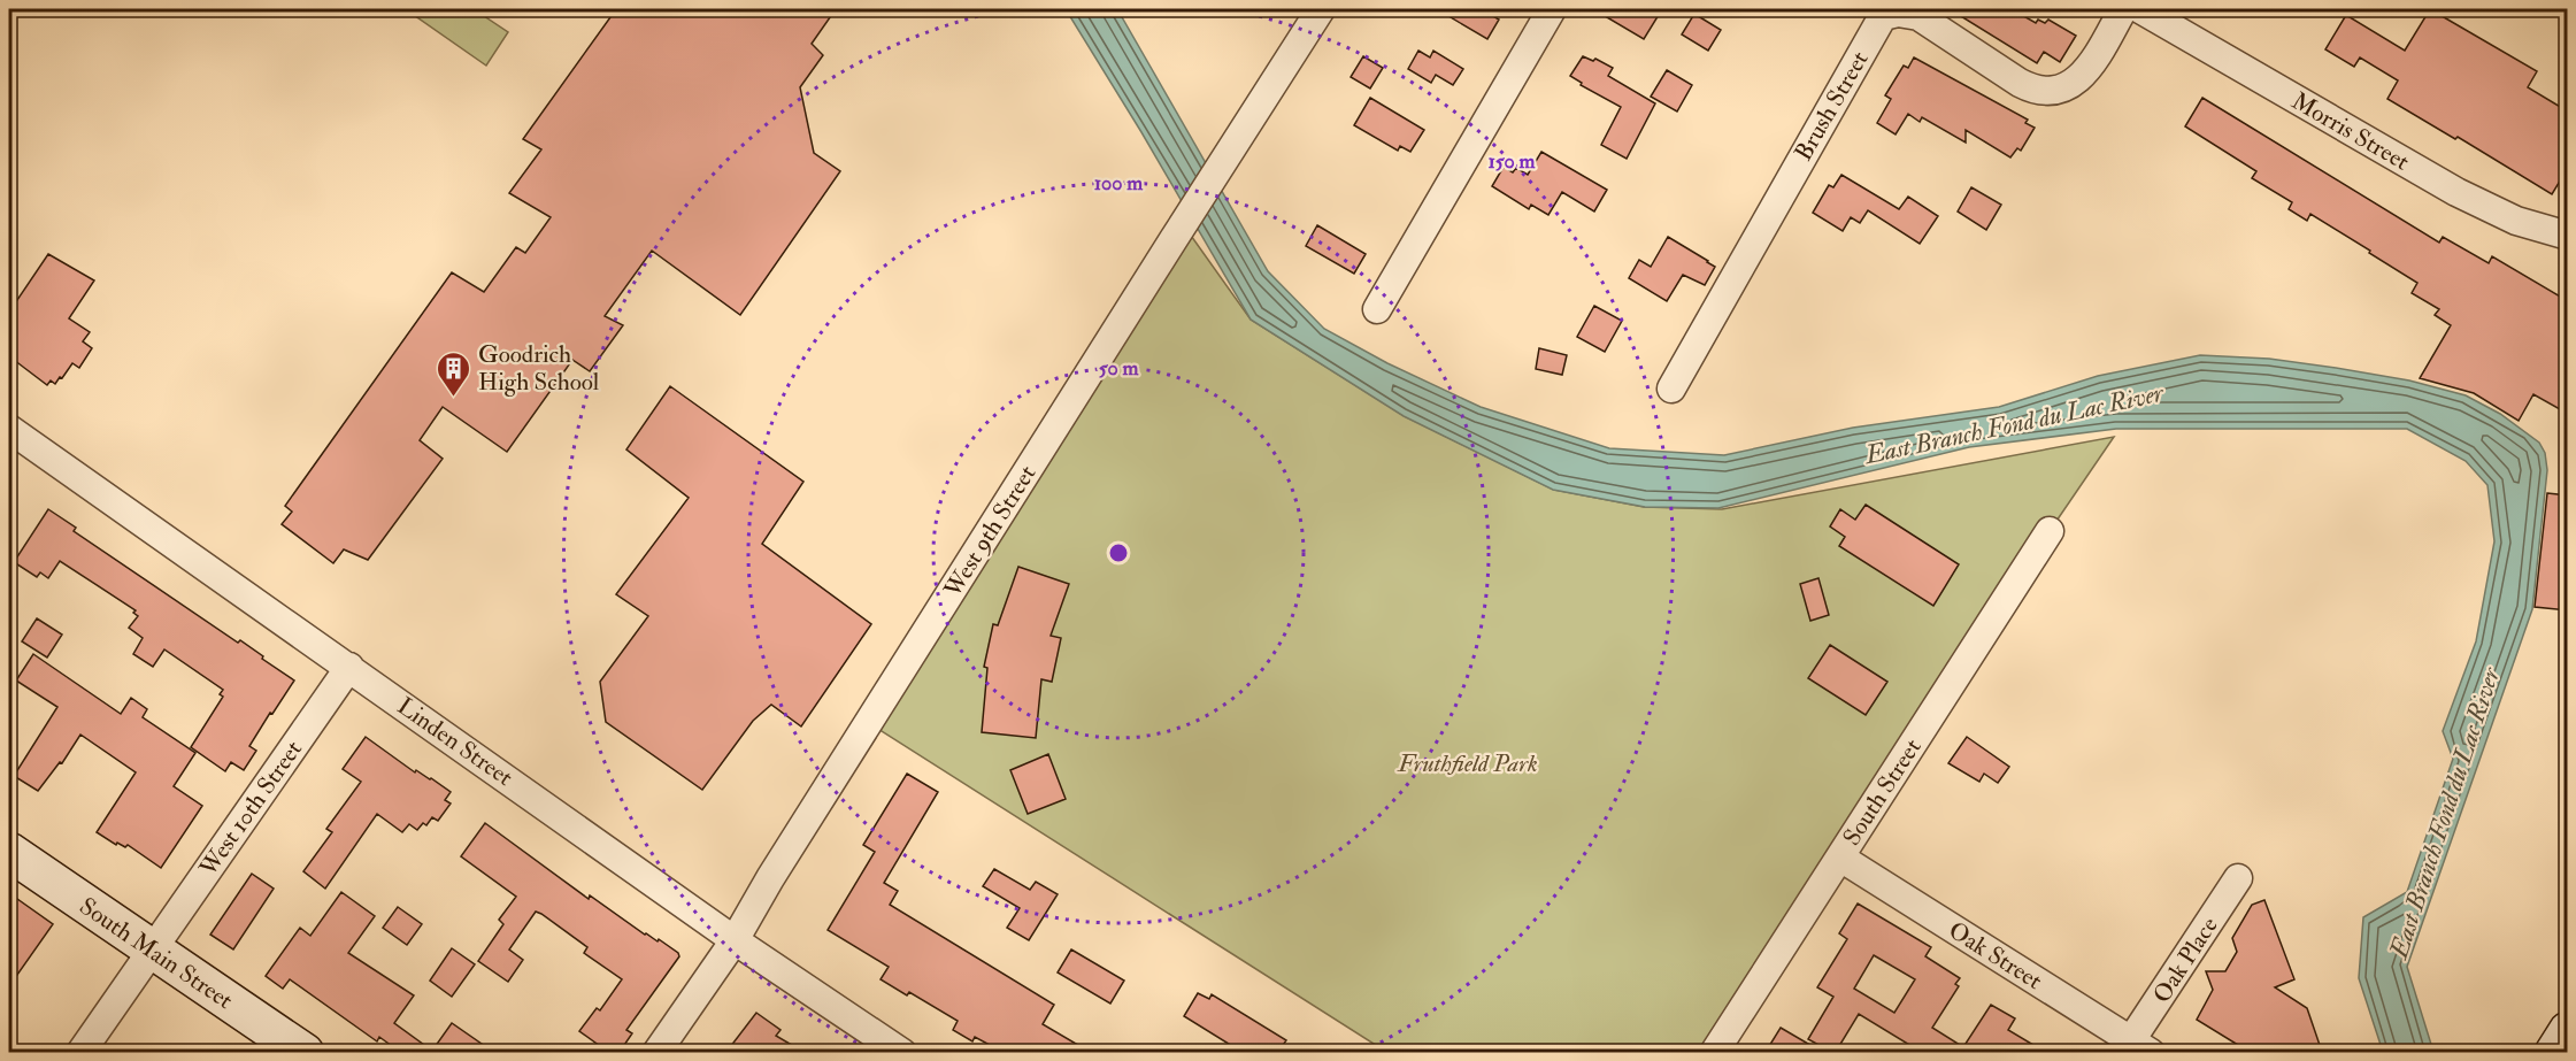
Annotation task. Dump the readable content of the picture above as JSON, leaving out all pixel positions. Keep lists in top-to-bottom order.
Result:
{
  "streets": {
    "main road": ["South Main Street"],
    "street": [
      "Brush Street",
      "Morris Street",
      "West 9th Street",
      "Linden Street",
      "South Street",
      "West 10th Street",
      "Oak Street",
      "Oak Place"
    ]
  },
  "crossings": [
    ["West 9th Street", "Linden Street"],
    ["Linden Street", "West 10th Street"],
    ["South Street", "Oak Street"],
    ["West 10th Street", "South Main Street"],
    ["Oak Street", "Oak Place"]
  ],
  "water": ["East Branch Fond du Lac River"],
  "parks": ["Fruthfield Park"],
  "places": {
    "building": ["Goodrich High School"]
  },
  "rings": ["150 m", "100 m", "50 m"]
}
